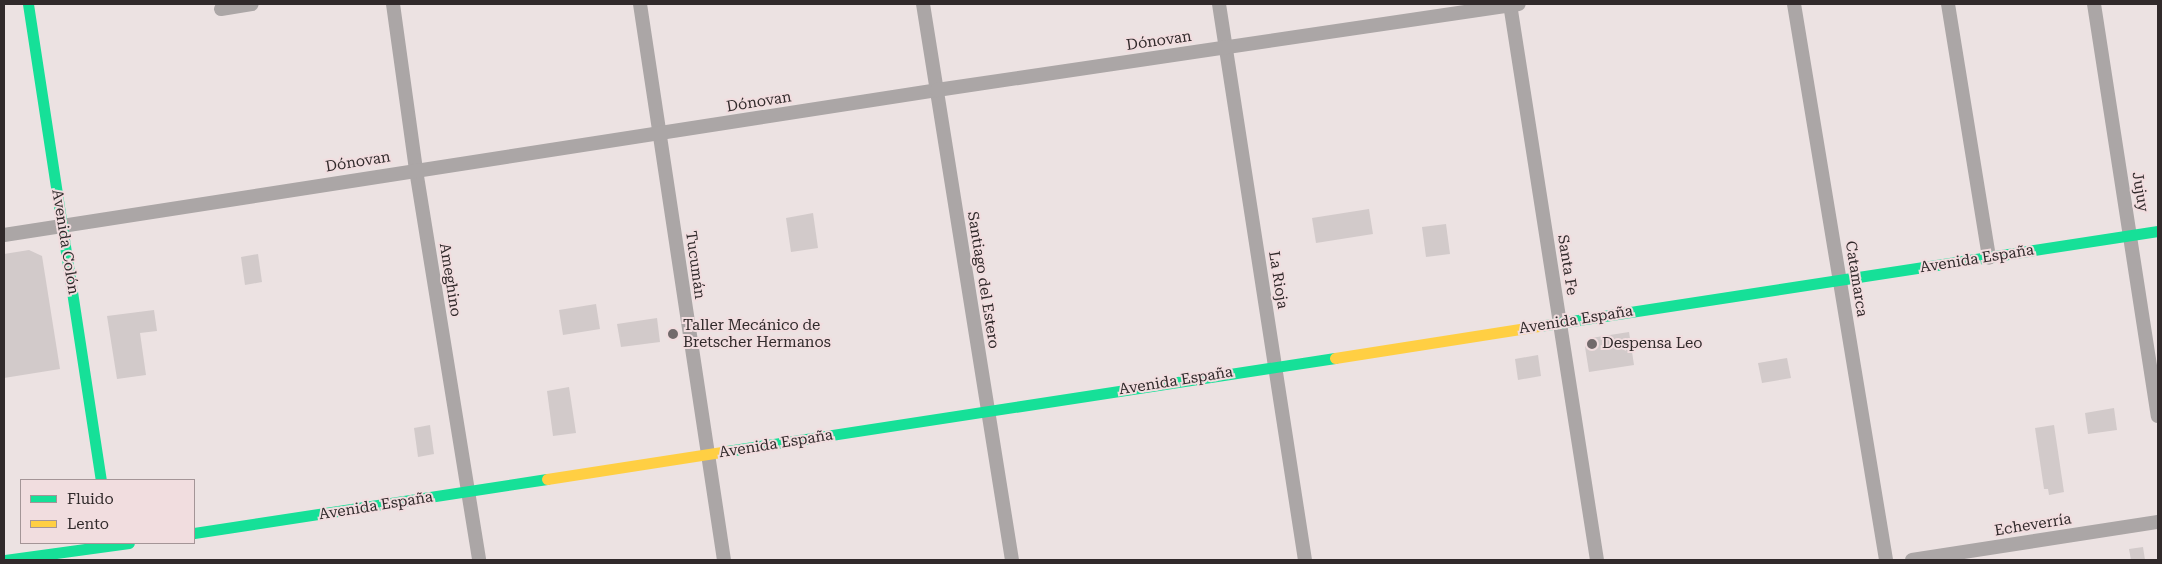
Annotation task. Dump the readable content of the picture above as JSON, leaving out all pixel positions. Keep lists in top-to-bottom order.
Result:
{
  "streets": {
    "street": [
      "Dónovan",
      "Jujuy",
      "Avenida Colón",
      "Avenida España",
      "Tucumán",
      "Santa Fe",
      "Catamarca",
      "Ameghino",
      "Santiago del Estero",
      "La Rioja",
      "Echeverría"
    ]
  },
  "crossings": [
    ["Dónovan", "Avenida Colón"],
    ["Dónovan", "Tucumán"],
    ["Dónovan", "Santa Fe"],
    ["Dónovan", "Ameghino"],
    ["Dónovan", "Santiago del Estero"],
    ["Dónovan", "La Rioja"],
    ["Jujuy", "Avenida España"],
    ["Avenida España", "Tucumán"],
    ["Avenida España", "Santa Fe"],
    ["Avenida España", "Catamarca"],
    ["Avenida España", "Ameghino"],
    ["Avenida España", "Santiago del Estero"],
    ["Avenida España", "La Rioja"]
  ],
  "places": ["Taller Mecánico de Bretscher Hermanos", "Despensa Leo"],
  "legend": ["Fluido", "Lento"]
}
